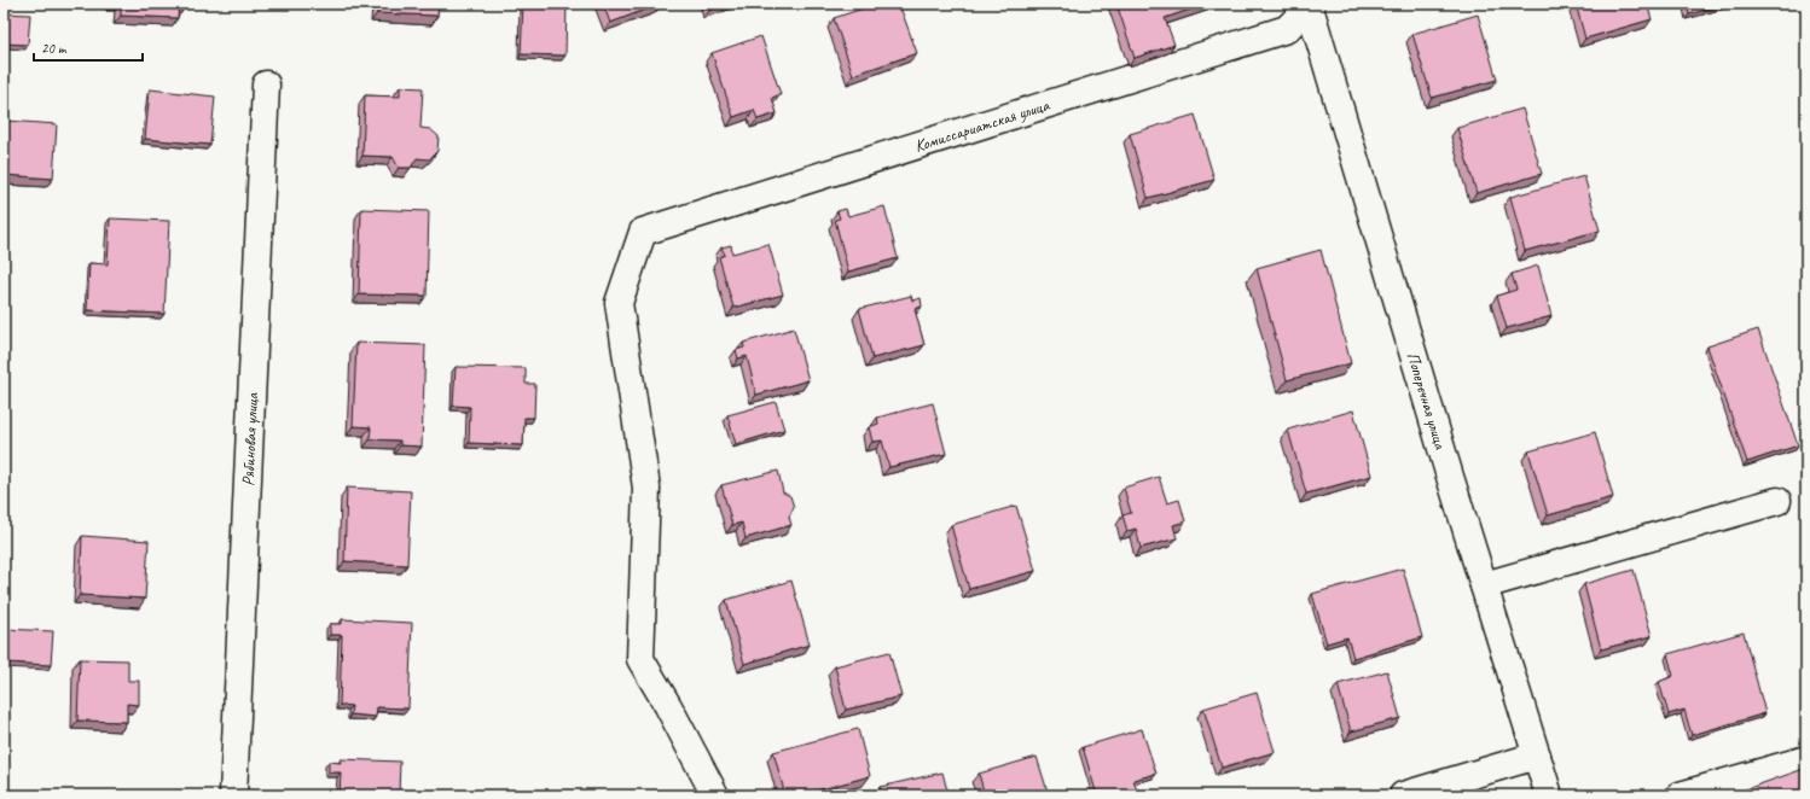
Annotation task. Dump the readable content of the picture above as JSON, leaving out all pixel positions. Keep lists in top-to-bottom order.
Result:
{
  "streets": {
    "street": ["Комиссариатская улица", "Поперечная улица", "Рябиновая улица"]
  },
  "crossings": [
    ["Комиссариатская улица", "Поперечная улица"]
  ],
  "scale_bar": "20 m"
}
